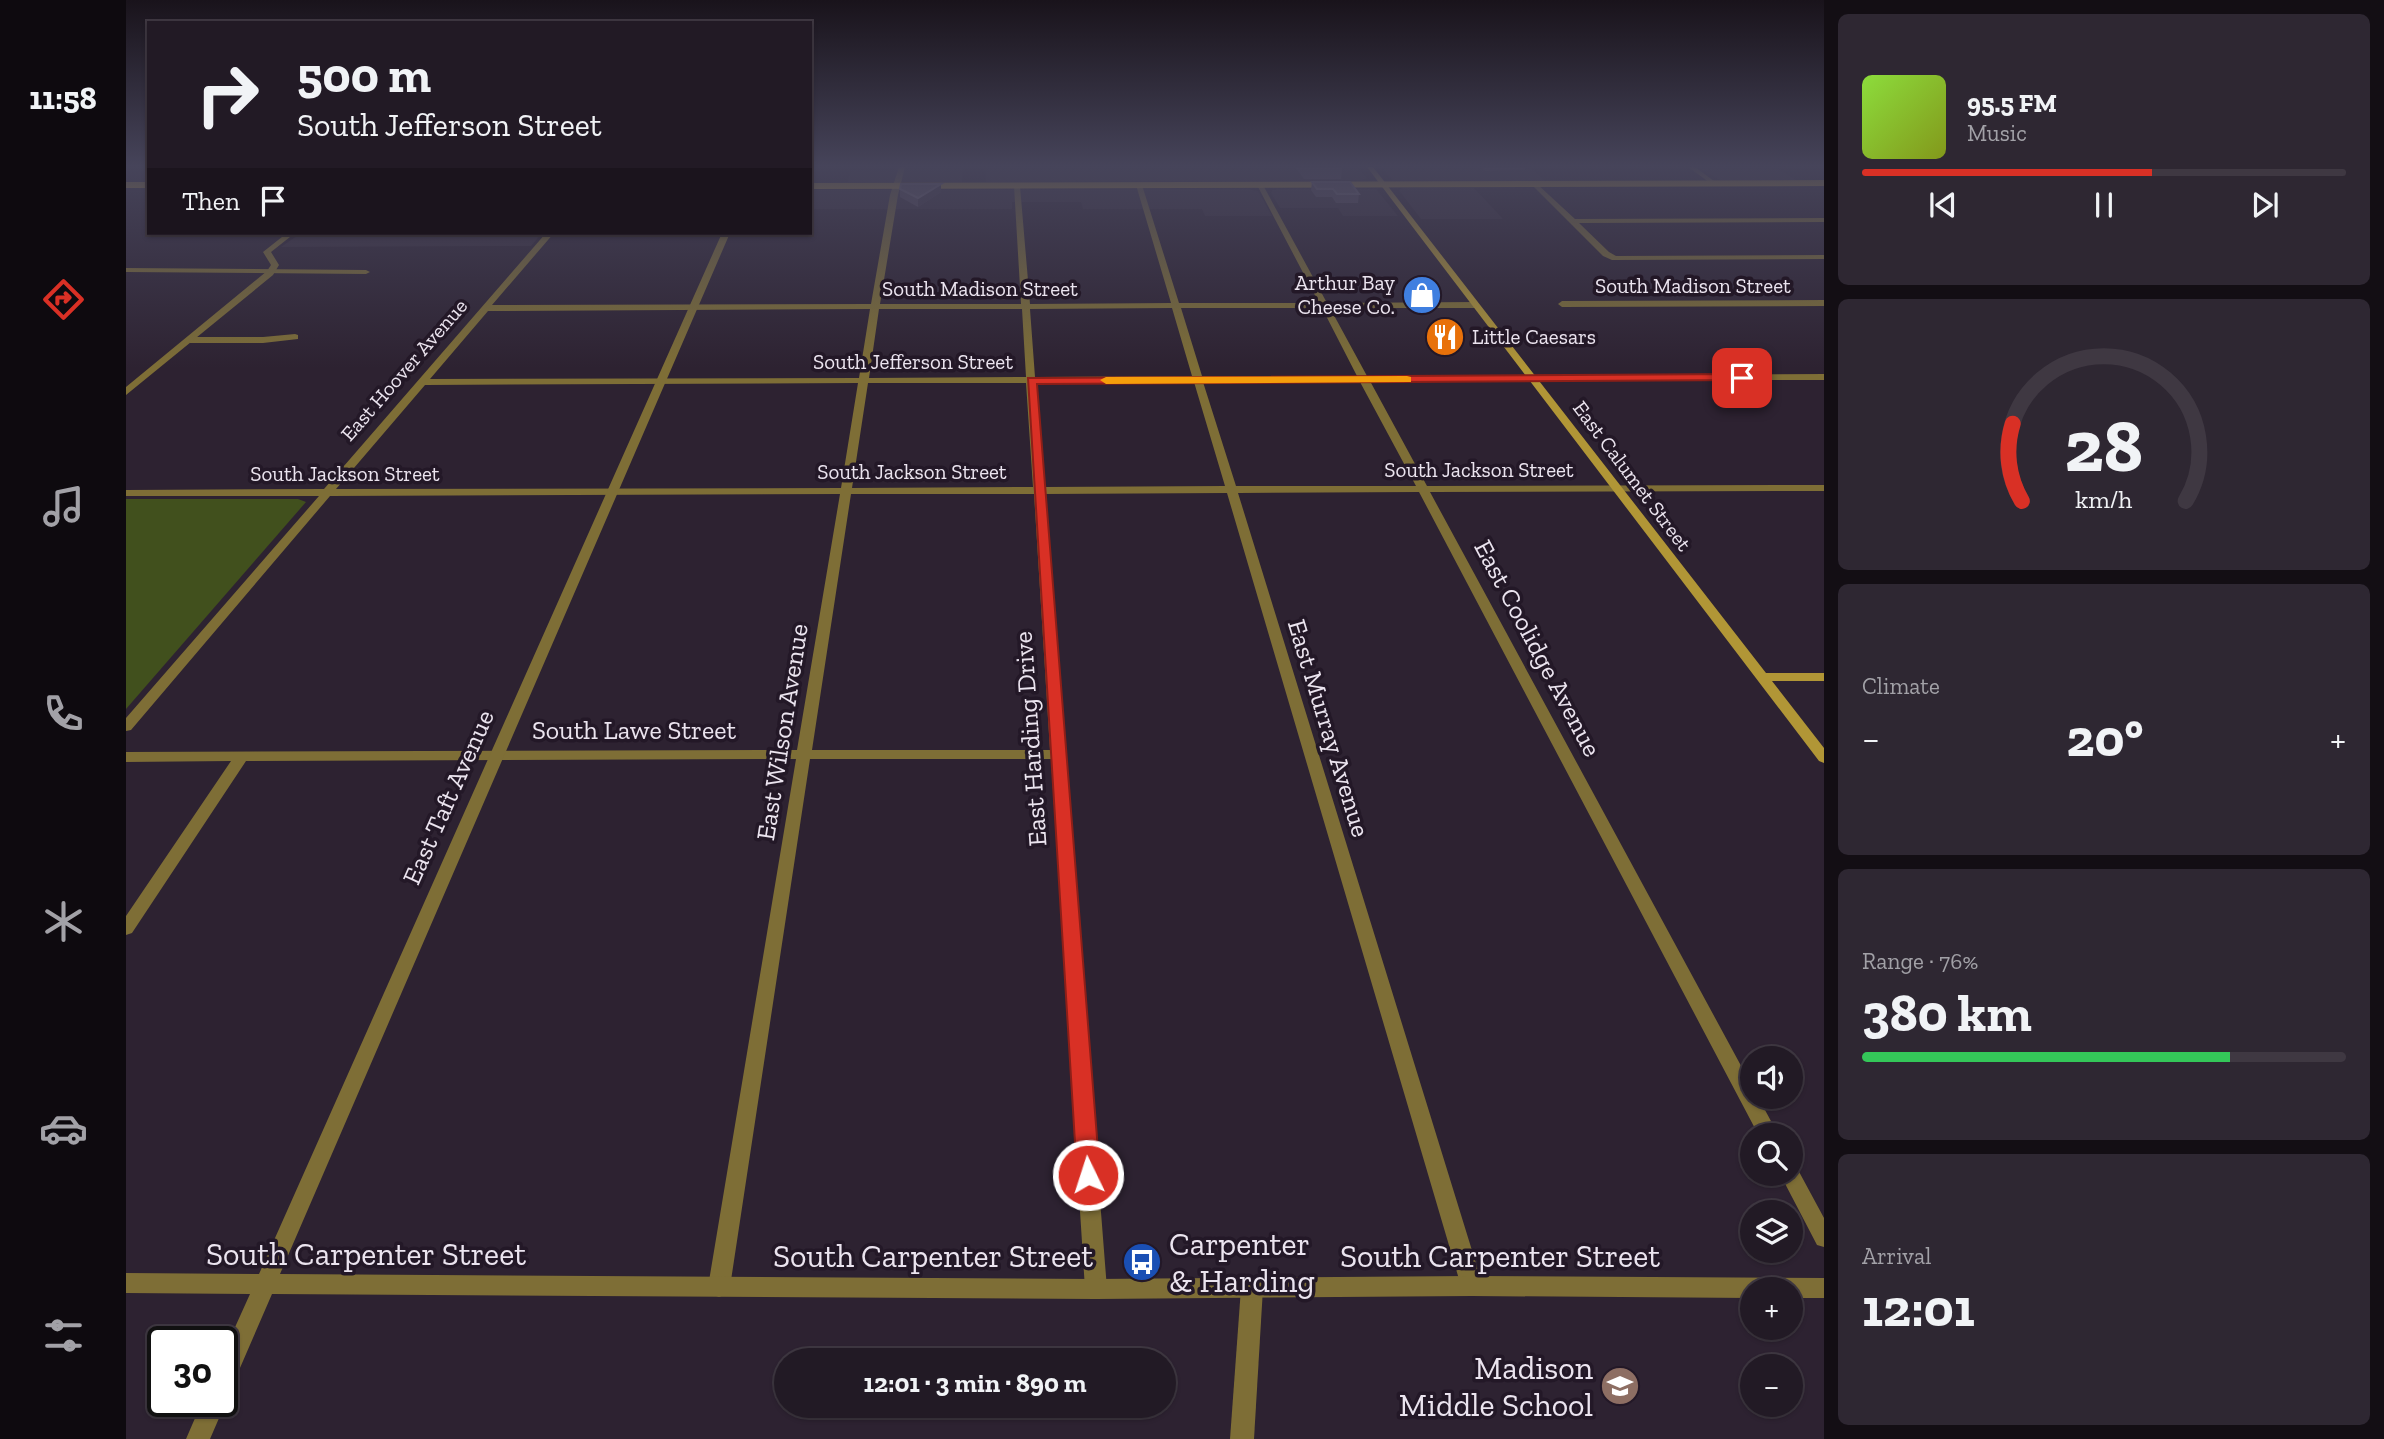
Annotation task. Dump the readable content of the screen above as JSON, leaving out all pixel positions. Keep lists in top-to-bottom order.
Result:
{
  "streets": {
    "main road": ["East Calumet Street"],
    "street": [
      "South Madison Street",
      "South Jefferson Street",
      "East Hoover Avenue",
      "South Jackson Street",
      "East Coolidge Avenue",
      "East Murray Avenue",
      "South Lawe Street",
      "East Wilson Avenue",
      "East Harding Drive",
      "East Taft Avenue",
      "South Carpenter Street"
    ]
  },
  "crossings": [
    ["South Madison Street", "East Hoover Avenue"],
    ["South Madison Street", "East Calumet Street"],
    ["South Madison Street", "East Coolidge Avenue"],
    ["South Madison Street", "East Murray Avenue"],
    ["South Madison Street", "East Wilson Avenue"],
    ["South Madison Street", "East Harding Drive"],
    ["South Madison Street", "East Taft Avenue"],
    ["South Jefferson Street", "East Hoover Avenue"],
    ["South Jefferson Street", "East Calumet Street"],
    ["South Jefferson Street", "East Coolidge Avenue"],
    ["South Jefferson Street", "East Murray Avenue"],
    ["South Jefferson Street", "East Wilson Avenue"],
    ["South Jefferson Street", "East Harding Drive"],
    ["South Jefferson Street", "East Taft Avenue"],
    ["East Hoover Avenue", "South Jackson Street"],
    ["South Jackson Street", "East Calumet Street"],
    ["South Jackson Street", "East Coolidge Avenue"],
    ["South Jackson Street", "East Murray Avenue"],
    ["South Jackson Street", "East Wilson Avenue"],
    ["South Jackson Street", "East Harding Drive"],
    ["South Jackson Street", "East Taft Avenue"],
    ["East Murray Avenue", "South Carpenter Street"],
    ["South Lawe Street", "East Wilson Avenue"],
    ["South Lawe Street", "East Harding Drive"],
    ["South Lawe Street", "East Taft Avenue"],
    ["East Wilson Avenue", "South Carpenter Street"],
    ["East Harding Drive", "South Carpenter Street"],
    ["East Taft Avenue", "South Carpenter Street"]
  ],
  "places": {
    "shop": ["Arthur Bay Cheese Co."],
    "restaurant": ["Little Caesars"],
    "bus stop": ["Carpenter & Harding"],
    "school or university": ["Madison Middle School"]
  },
  "page": {
    "tabs": "11:58",
    "turn": ["500 m", "South Jefferson Street"],
    "song": ["95.5 FM", "Music"],
    "then": "Then",
    "tile": [
      "Climate",
      ["Range · 76%", "380 km"],
      ["Arrival", "12:01"]
    ],
    "heat": ["−", "20°", "+"],
    "map_buttons": ["+", "−"],
    "limit": "30",
    "trip": "12:01 · 3 min · 890 m",
    "gauge": ["28", "km/h"]
  }
}
